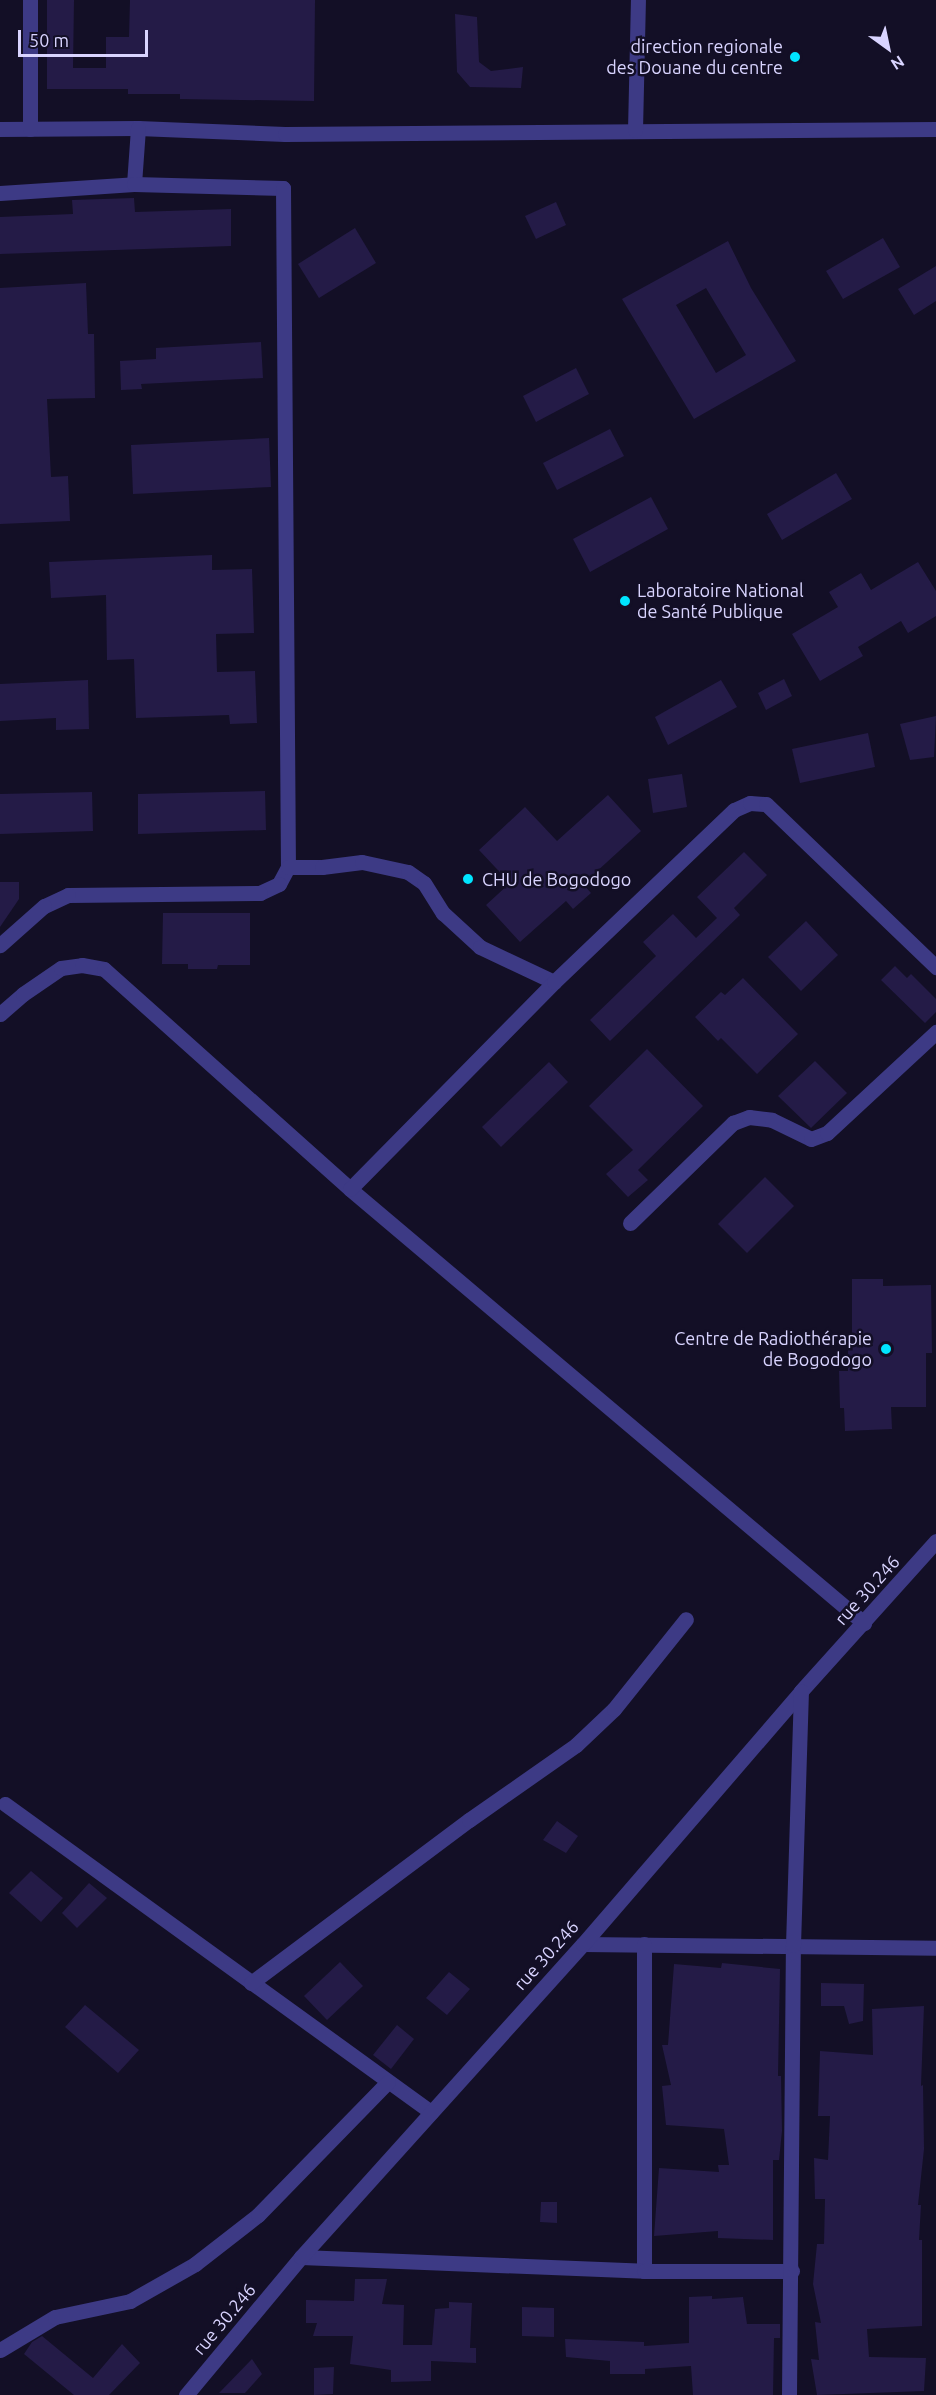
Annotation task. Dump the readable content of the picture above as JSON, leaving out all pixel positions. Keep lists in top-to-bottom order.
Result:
{
  "streets": {
    "street": ["rue 30.246"]
  },
  "places": [
    "direction regionale des Douane du centre",
    "Laboratoire National de Santé Publique",
    "CHU de Bogodogo",
    "Centre de Radiothérapie de Bogodogo"
  ],
  "scale_bar": "50 m",
  "north": "bottom right"
}
